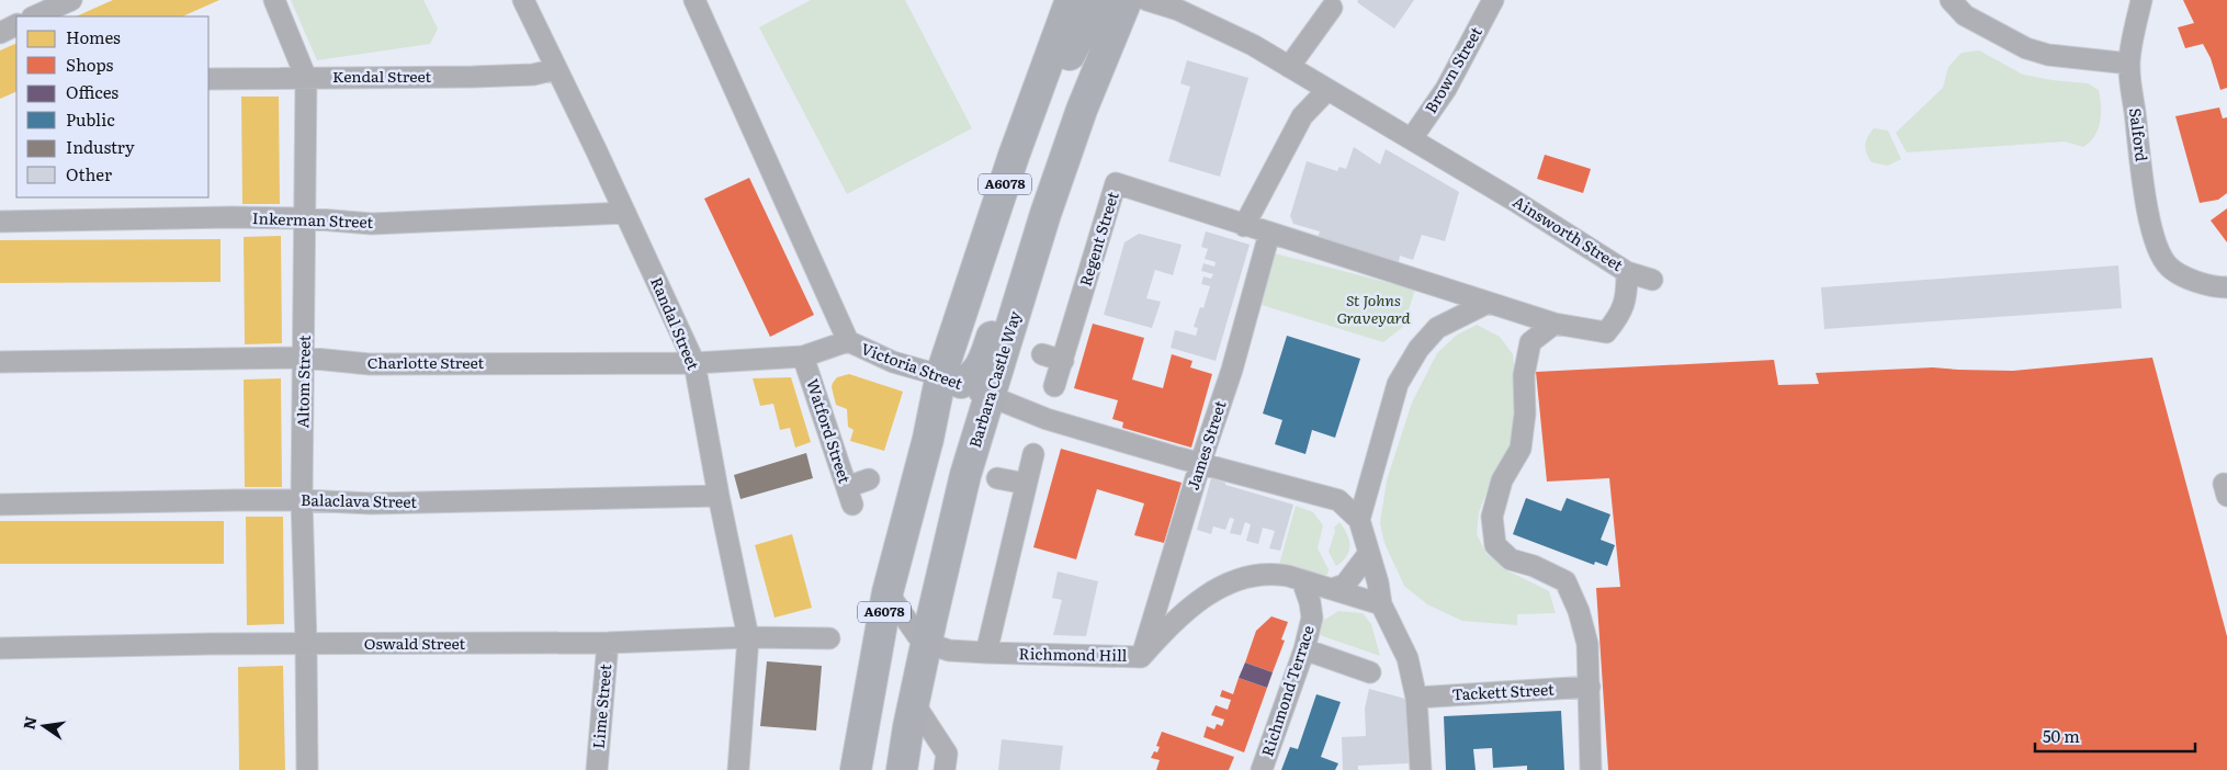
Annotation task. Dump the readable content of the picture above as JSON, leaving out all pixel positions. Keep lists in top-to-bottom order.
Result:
{
  "streets": {
    "highway": ["A6078", "Barbara Castle Way"],
    "street": [
      "Brown Street",
      "Kendal Street",
      "Salford",
      "Inkerman Street",
      "Ainsworth Street",
      "Regent Street",
      "Randal Street",
      "Charlotte Street",
      "Victoria Street",
      "Altom Street",
      "Watford Street",
      "James Street",
      "Balaclava Street",
      "Oswald Street",
      "Richmond Hill",
      "Richmond Terrace",
      "Tackett Street",
      "Lime Street"
    ]
  },
  "crossings": [
    ["Brown Street", "Ainsworth Street"],
    ["Kendal Street", "Randal Street"],
    ["Kendal Street", "Altom Street"],
    ["A6078", "Victoria Street"],
    ["A6078", "Barbara Castle Way"],
    ["Inkerman Street", "Randal Street"],
    ["Inkerman Street", "Altom Street"],
    ["Ainsworth Street", "Regent Street"],
    ["Ainsworth Street", "James Street"],
    ["Randal Street", "Charlotte Street"],
    ["Randal Street", "Balaclava Street"],
    ["Randal Street", "Oswald Street"],
    ["Charlotte Street", "Victoria Street"],
    ["Charlotte Street", "Altom Street"],
    ["Charlotte Street", "Watford Street"],
    ["Victoria Street", "Barbara Castle Way"],
    ["Victoria Street", "James Street"],
    ["Barbara Castle Way", "Richmond Hill"],
    ["Altom Street", "Balaclava Street"],
    ["Altom Street", "Oswald Street"],
    ["James Street", "Richmond Hill"],
    ["Oswald Street", "Lime Street"],
    ["Richmond Hill", "Richmond Terrace"]
  ],
  "parks": ["St Johns Graveyard"],
  "legend": [
    "Homes",
    "Shops",
    "Offices",
    "Public",
    "Industry",
    "Other"
  ],
  "scale_bar": "50 m",
  "north": "left"
}
